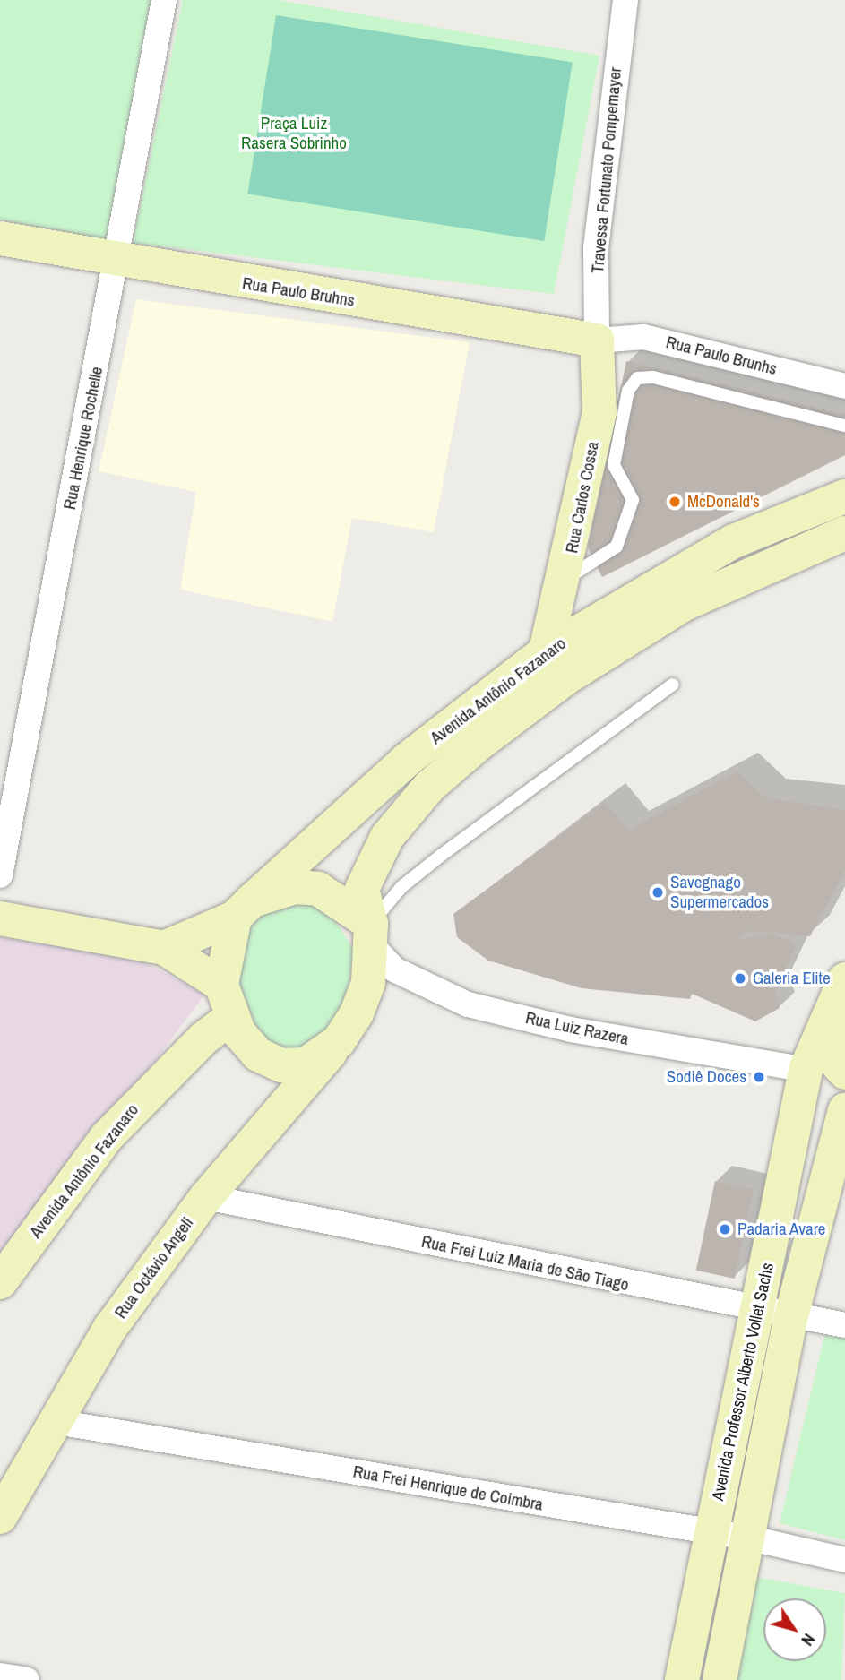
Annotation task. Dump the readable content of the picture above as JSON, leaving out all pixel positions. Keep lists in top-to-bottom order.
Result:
{
  "streets": {
    "main road": [
      "Rua Paulo Bruhns",
      "Rua Carlos Cossa",
      "Avenida Antônio Fazanaro",
      "Rua Octávio Angeli",
      "Avenida Professor Alberto Vollet Sachs"
    ],
    "street": [
      "Travessa Fortunato Pompemayer",
      "Rua Paulo Brunhs",
      "Rua Henrique Rochelle",
      "Rua Luiz Razera",
      "Rua Frei Luiz Maria de São Tiago",
      "Rua Frei Henrique de Coimbra"
    ]
  },
  "crossings": [
    ["Travessa Fortunato Pompemayer", "Rua Paulo Bruhns"],
    ["Travessa Fortunato Pompemayer", "Rua Paulo Brunhs"],
    ["Travessa Fortunato Pompemayer", "Rua Carlos Cossa"],
    ["Rua Paulo Bruhns", "Rua Paulo Brunhs"],
    ["Rua Paulo Bruhns", "Rua Henrique Rochelle"],
    ["Rua Paulo Bruhns", "Rua Carlos Cossa"],
    ["Rua Paulo Brunhs", "Rua Carlos Cossa"],
    ["Rua Carlos Cossa", "Avenida Antônio Fazanaro"],
    ["Avenida Antônio Fazanaro", "Rua Luiz Razera"],
    ["Avenida Antônio Fazanaro", "Rua Octávio Angeli"],
    ["Rua Luiz Razera", "Rua Octávio Angeli"],
    ["Rua Luiz Razera", "Avenida Professor Alberto Vollet Sachs"],
    ["Rua Frei Luiz Maria de São Tiago", "Rua Octávio Angeli"],
    ["Rua Frei Luiz Maria de São Tiago", "Avenida Professor Alberto Vollet Sachs"],
    ["Rua Octávio Angeli", "Rua Frei Henrique de Coimbra"],
    ["Avenida Professor Alberto Vollet Sachs", "Rua Frei Henrique de Coimbra"]
  ],
  "parks": ["Praça Luiz Rasera Sobrinho"],
  "places": [
    "McDonald's",
    "Savegnago Supermercados",
    "Galeria Elite",
    "Sodiê Doces",
    "Padaria Avare"
  ],
  "north": "bottom right"
}
